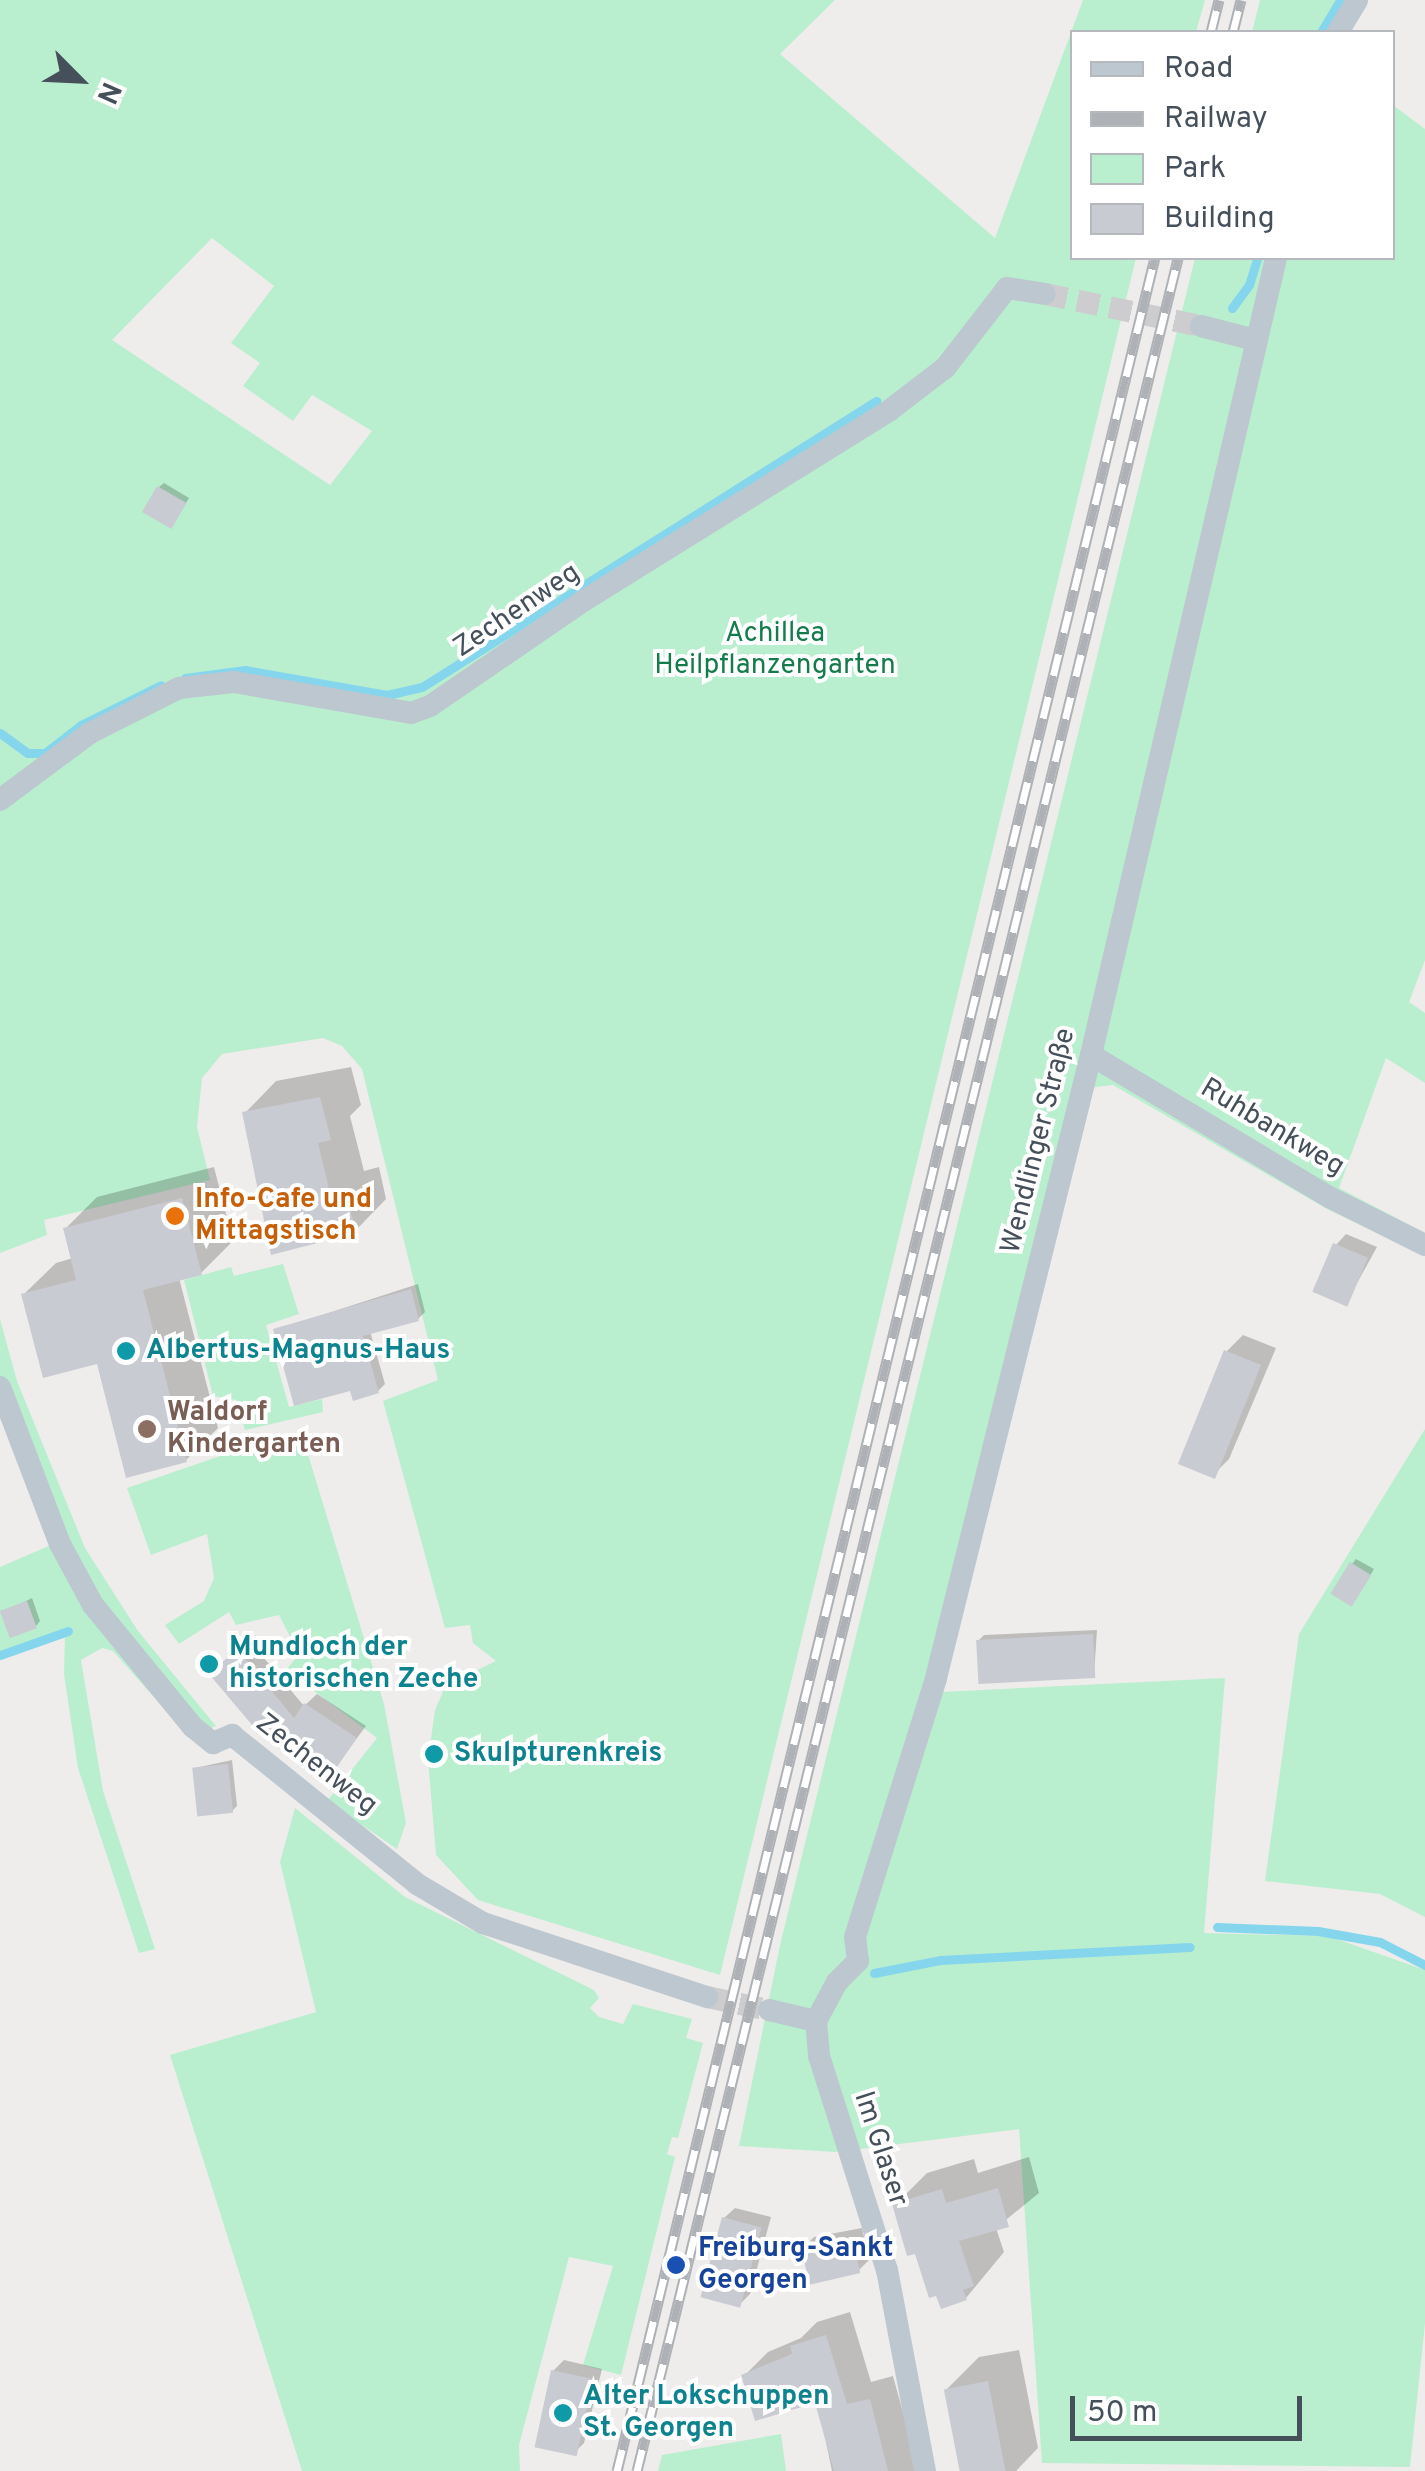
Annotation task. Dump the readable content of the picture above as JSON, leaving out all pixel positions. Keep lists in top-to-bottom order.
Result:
{
  "streets": {
    "street": [
      "Zechenweg",
      "Ruhbankweg",
      "Wendlinger Straße",
      "Im Glaser"
    ]
  },
  "crossings": [
    ["Ruhbankweg", "Wendlinger Straße"],
    ["Wendlinger Straße", "Im Glaser"]
  ],
  "parks": ["Achillea Heilpflanzengarten"],
  "places": [
    "Info-Cafe und Mittagstisch",
    "Albertus-Magnus-Haus",
    "Waldorf Kindergarten",
    "Mundloch der historischen Zeche",
    "Skulpturenkreis",
    "Freiburg-Sankt Georgen",
    "Alter Lokschuppen St. Georgen"
  ],
  "legend": [
    "Road",
    "Railway",
    "Park",
    "Building"
  ],
  "scale_bar": "50 m",
  "north": "bottom right"
}
